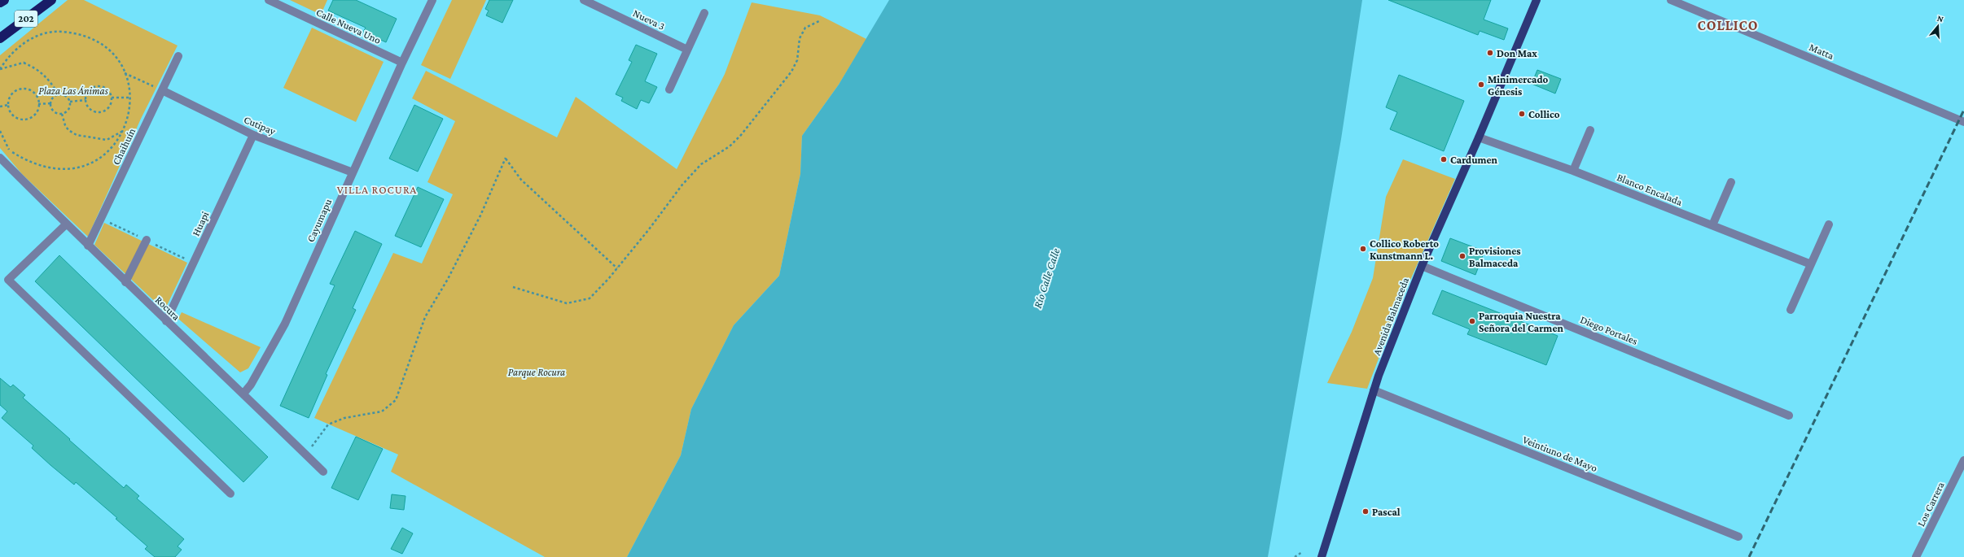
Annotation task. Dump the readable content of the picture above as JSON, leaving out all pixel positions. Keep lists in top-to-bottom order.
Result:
{
  "streets": {
    "highway": ["202"],
    "main road": ["Avenida Balmaceda"],
    "street": [
      "Nueva 3",
      "Calle Nueva Uno",
      "Matta",
      "Cutipay",
      "Chaihuín",
      "Blanco Encalada",
      "Cayumapu",
      "Huapi",
      "Rocura",
      "Diego Portales",
      "Veintiuno de Mayo",
      "Los Carrera"
    ]
  },
  "crossings": [
    ["Calle Nueva Uno", "Cayumapu"],
    ["Cutipay", "Chaihuín"],
    ["Cutipay", "Cayumapu"],
    ["Cutipay", "Huapi"],
    ["Chaihuín", "Rocura"],
    ["Blanco Encalada", "Avenida Balmaceda"],
    ["Cayumapu", "Rocura"],
    ["Huapi", "Rocura"],
    ["Avenida Balmaceda", "Diego Portales"],
    ["Avenida Balmaceda", "Veintiuno de Mayo"]
  ],
  "districts": ["COLLICO", "VILLA ROCURA"],
  "water": ["Río Calle Calle"],
  "parks": ["Plaza Las Ánimas", "Parque Rocura"],
  "places": [
    "Don Max",
    "Minimercado Génesis",
    "Collico",
    "Cardumen",
    "Collico Roberto Kunstmann L.",
    "Provisiones Balmaceda",
    "Parroquia Nuestra Señora del Carmen",
    "Pascal"
  ],
  "north": "top"
}
